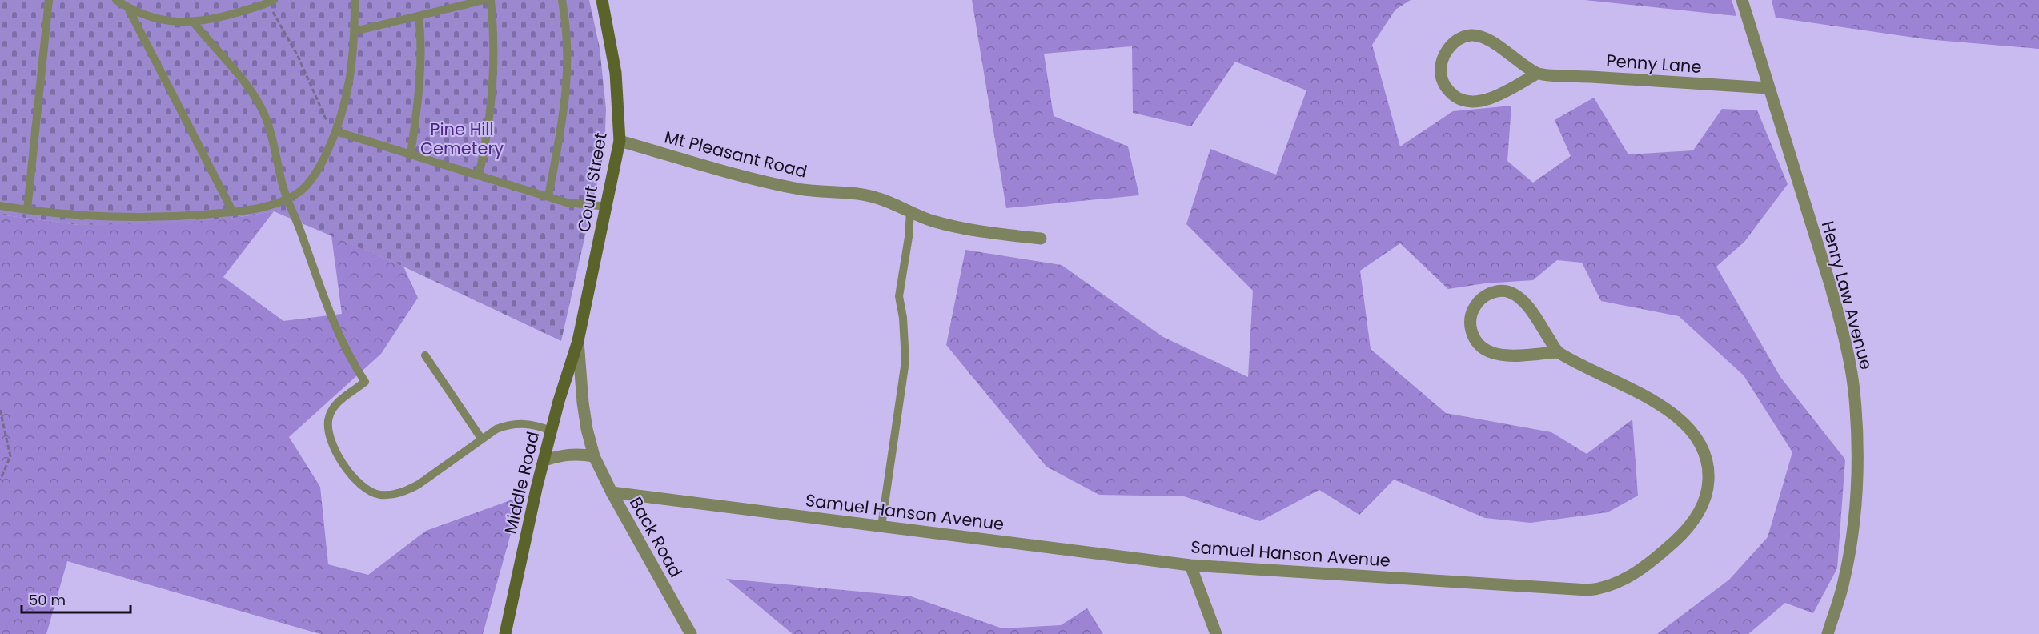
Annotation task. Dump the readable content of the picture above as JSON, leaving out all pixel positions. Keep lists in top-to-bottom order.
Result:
{
  "streets": {
    "street": [
      "Penny Lane",
      "Mt Pleasant Road",
      "Court Street",
      "Henry Law Avenue",
      "Middle Road",
      "Samuel Hanson Avenue",
      "Back Road"
    ]
  },
  "crossings": [
    ["Penny Lane", "Henry Law Avenue"],
    ["Mt Pleasant Road", "Court Street"],
    ["Court Street", "Middle Road"],
    ["Court Street", "Back Road"],
    ["Middle Road", "Back Road"],
    ["Samuel Hanson Avenue", "Back Road"]
  ],
  "parks": ["Pine Hill Cemetery"],
  "scale_bar": "50 m"
}
